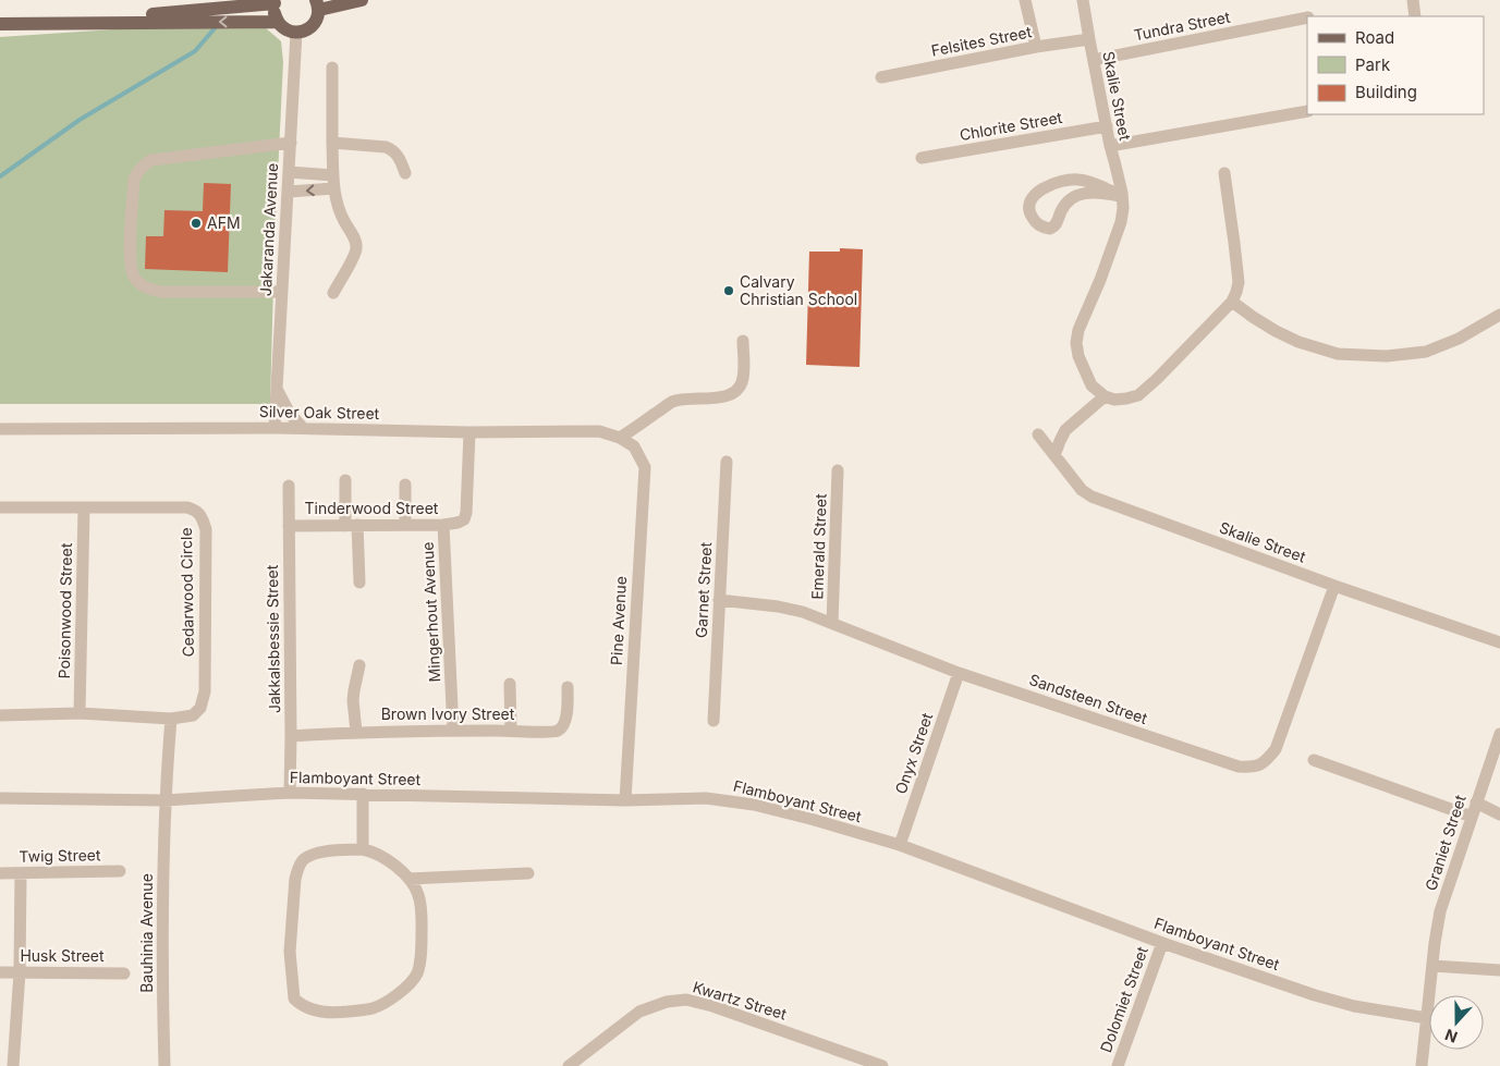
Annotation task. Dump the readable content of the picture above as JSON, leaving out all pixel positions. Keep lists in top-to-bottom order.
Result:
{
  "streets": {
    "street": [
      "Tundra Street",
      "Felsites Street",
      "Skalie Street",
      "Chlorite Street",
      "Jakaranda Avenue",
      "Silver Oak Street",
      "Tinderwood Street",
      "Emerald Street",
      "Garnet Street",
      "Cedarwood Circle",
      "Poisonwood Street",
      "Mingerhout Avenue",
      "Pine Avenue",
      "Jakkalsbessie Street",
      "Sandsteen Street",
      "Brown Ivory Street",
      "Onyx Street",
      "Flamboyant Street",
      "Graniet Street",
      "Twig Street",
      "Bauhinia Avenue",
      "Husk Street",
      "Dolomiet Street",
      "Kwartz Street"
    ]
  },
  "crossings": [
    ["Tundra Street", "Skalie Street"],
    ["Felsites Street", "Skalie Street"],
    ["Skalie Street", "Chlorite Street"],
    ["Skalie Street", "Sandsteen Street"],
    ["Jakaranda Avenue", "Silver Oak Street"],
    ["Silver Oak Street", "Tinderwood Street"],
    ["Silver Oak Street", "Pine Avenue"],
    ["Tinderwood Street", "Mingerhout Avenue"],
    ["Tinderwood Street", "Jakkalsbessie Street"],
    ["Emerald Street", "Sandsteen Street"],
    ["Garnet Street", "Sandsteen Street"],
    ["Cedarwood Circle", "Poisonwood Street"],
    ["Mingerhout Avenue", "Brown Ivory Street"],
    ["Pine Avenue", "Flamboyant Street"],
    ["Jakkalsbessie Street", "Brown Ivory Street"],
    ["Jakkalsbessie Street", "Flamboyant Street"],
    ["Sandsteen Street", "Onyx Street"],
    ["Onyx Street", "Flamboyant Street"],
    ["Flamboyant Street", "Graniet Street"],
    ["Flamboyant Street", "Bauhinia Avenue"],
    ["Flamboyant Street", "Dolomiet Street"]
  ],
  "places": ["AFM", "Calvary Christian School"],
  "legend": ["Road", "Park", "Building"],
  "north": "bottom"
}
